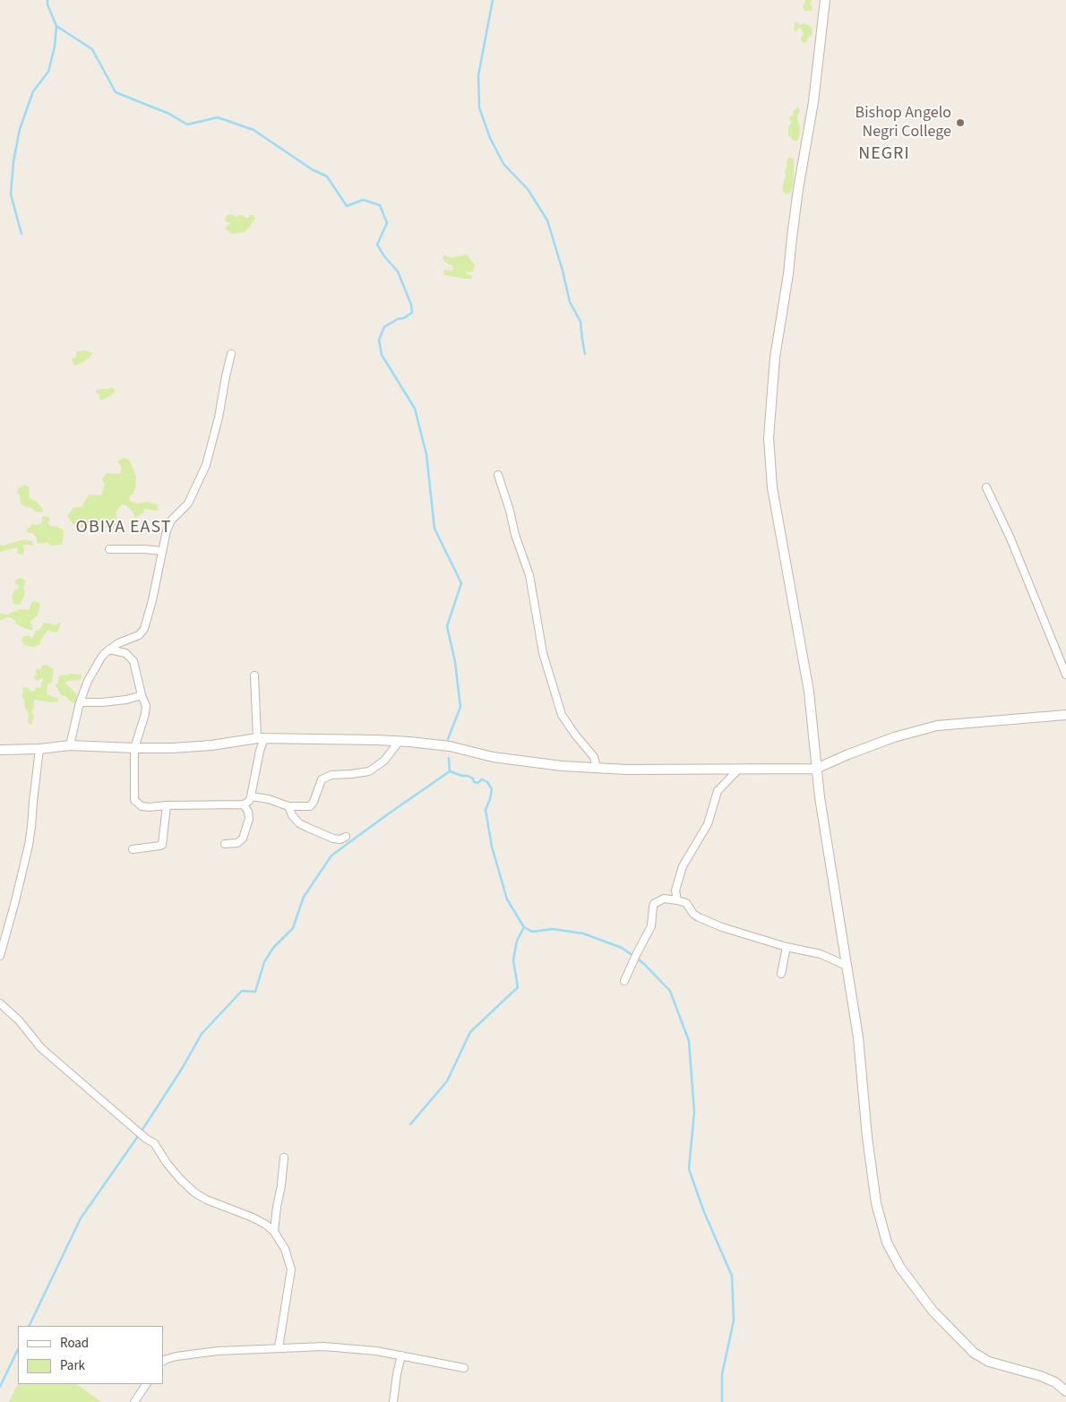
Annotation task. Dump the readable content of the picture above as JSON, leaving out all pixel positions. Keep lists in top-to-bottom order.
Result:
{
  "districts": ["NEGRI", "OBIYA EAST"],
  "places": ["Bishop Angelo Negri College"],
  "legend": ["Road", "Park"]
}
